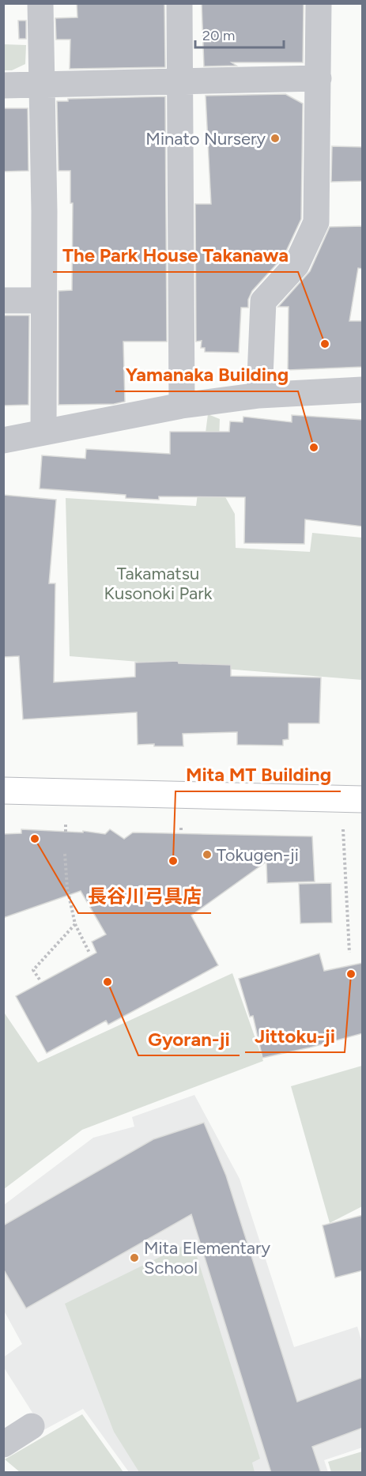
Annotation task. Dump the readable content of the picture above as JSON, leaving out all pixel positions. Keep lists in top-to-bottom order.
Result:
{
  "parks": ["Takamatsu Kusonoki Park"],
  "places": [
    "Minato Nursery",
    "The Park House Takanawa",
    "Yamanaka Building",
    "長谷川弓具店",
    "Tokugen-ji",
    "Mita MT Building",
    "Jittoku-ji",
    "Gyoran-ji",
    "Mita Elementary School"
  ],
  "scale_bar": "20 m"
}
